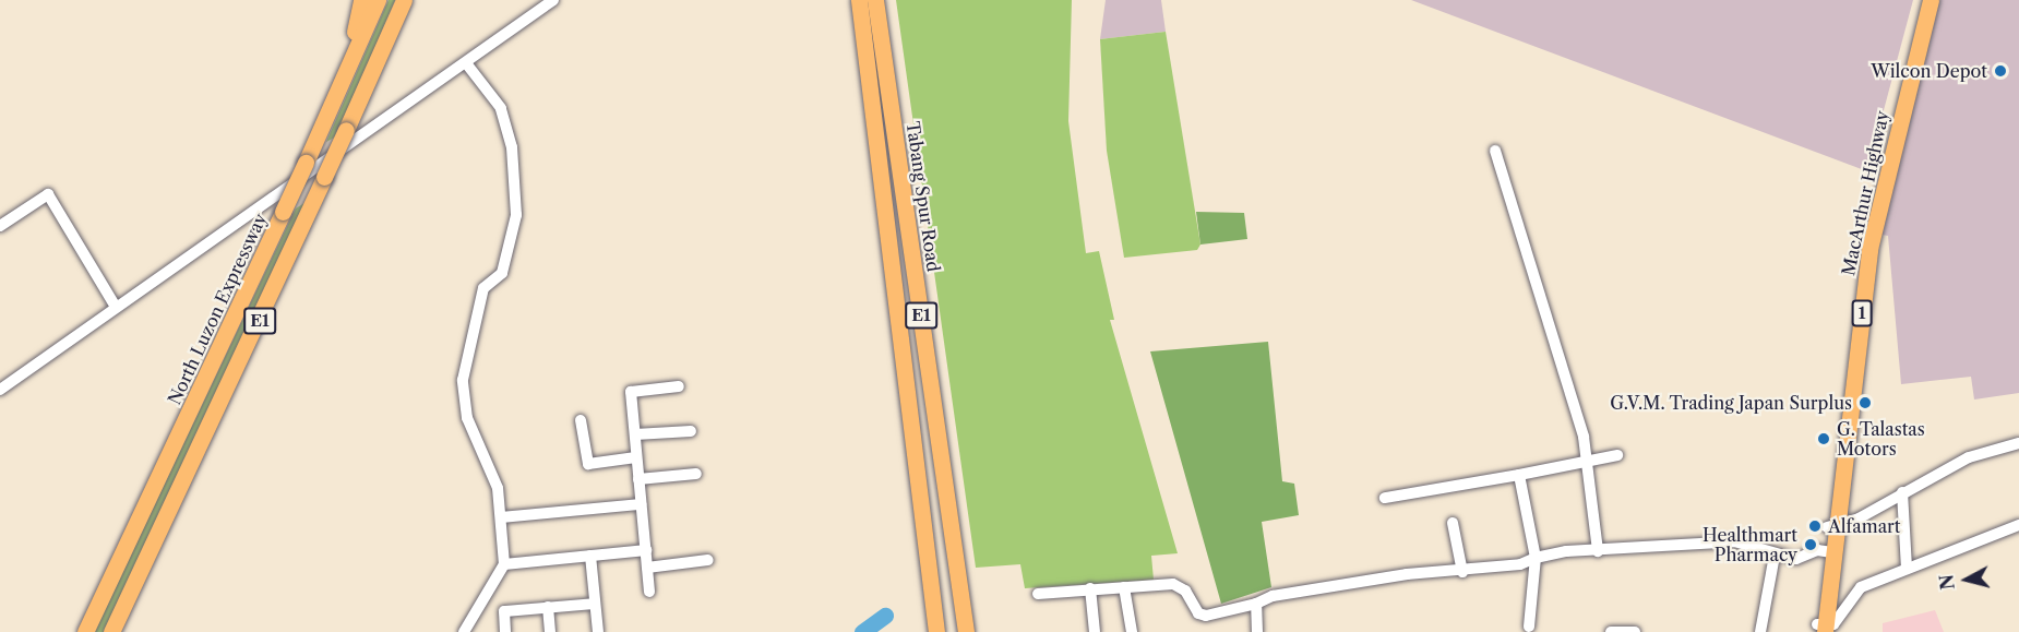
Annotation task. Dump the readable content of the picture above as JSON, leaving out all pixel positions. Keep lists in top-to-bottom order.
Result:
{
  "streets": {
    "highway": [
      "MacArthur Highway",
      "Tabang Spur Road",
      "North Luzon Expressway",
      "1",
      "E1"
    ]
  },
  "places": [
    "Wilcon Depot",
    "G.V.M. Trading Japan Surplus",
    "G. Talastas Motors",
    "Alfamart",
    "Healthmart Pharmacy"
  ],
  "north": "left"
}
